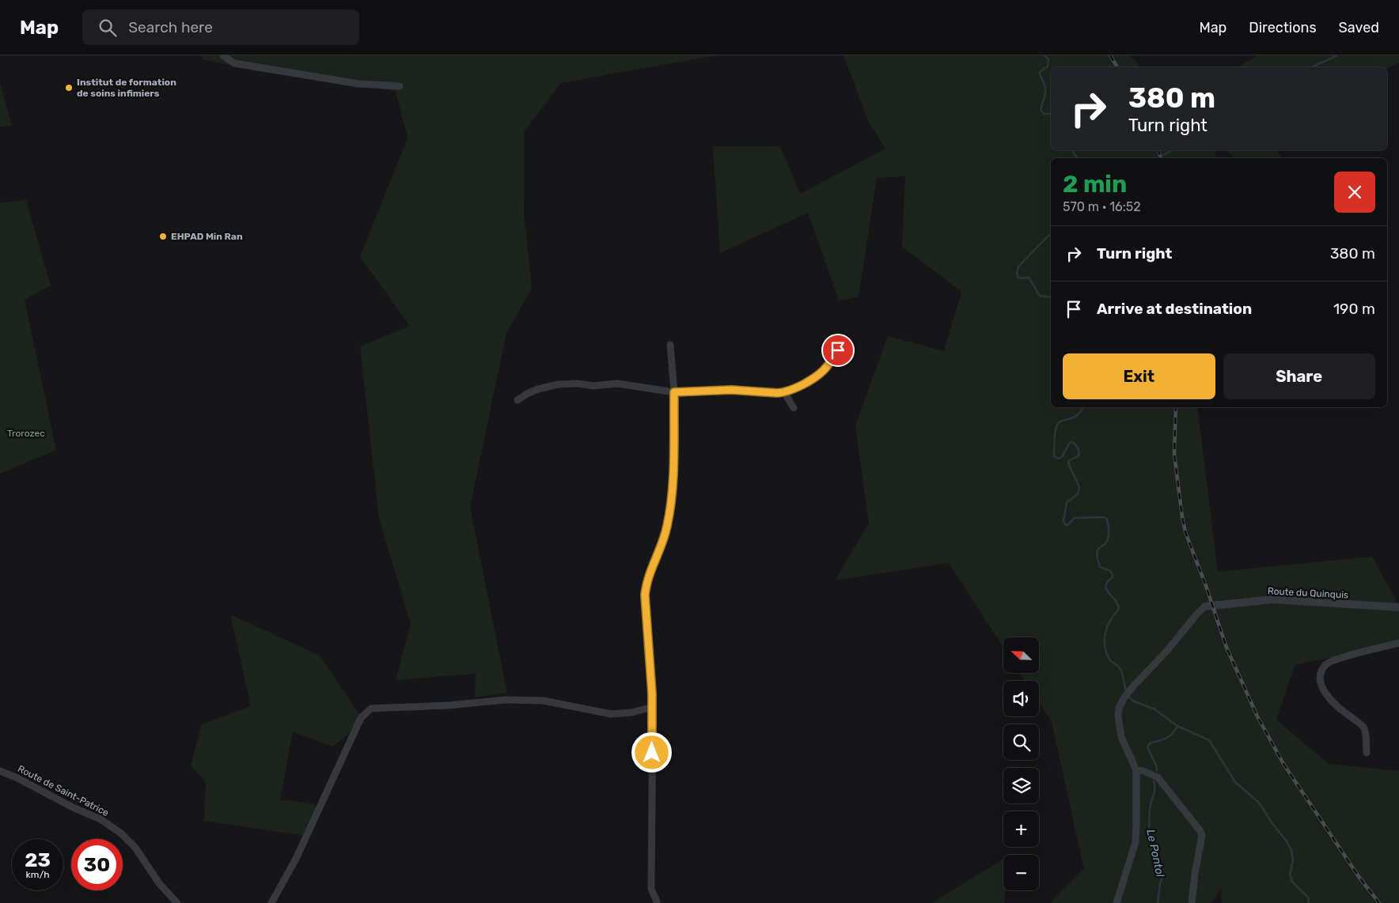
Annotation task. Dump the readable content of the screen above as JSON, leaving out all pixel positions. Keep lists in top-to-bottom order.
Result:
{
  "streets": {
    "street": ["Route du Quinquis", "Route de Saint-Patrice"]
  },
  "water": ["Le Pontol"],
  "parks": ["Trorozec"],
  "places": ["Institut de formation de soins infimiers", "EHPAD Min Ran"],
  "north": "top left",
  "page": {
    "header": "Map",
    "search": "Search here",
    "nav": ["Map", "Directions", "Saved"],
    "turn": ["380 m", "Turn right"],
    "heading": ["2 min", "570 m · 16:52"],
    "list": [
      {
        "name": "Turn right",
        "value": "380 m"
      },
      {
        "name": "Arrive at destination",
        "value": "190 m"
      }
    ],
    "buttons": ["Exit", "Share"],
    "map_buttons": ["+", "−"],
    "speed": "23 km/h",
    "limit": "30"
  }
}
